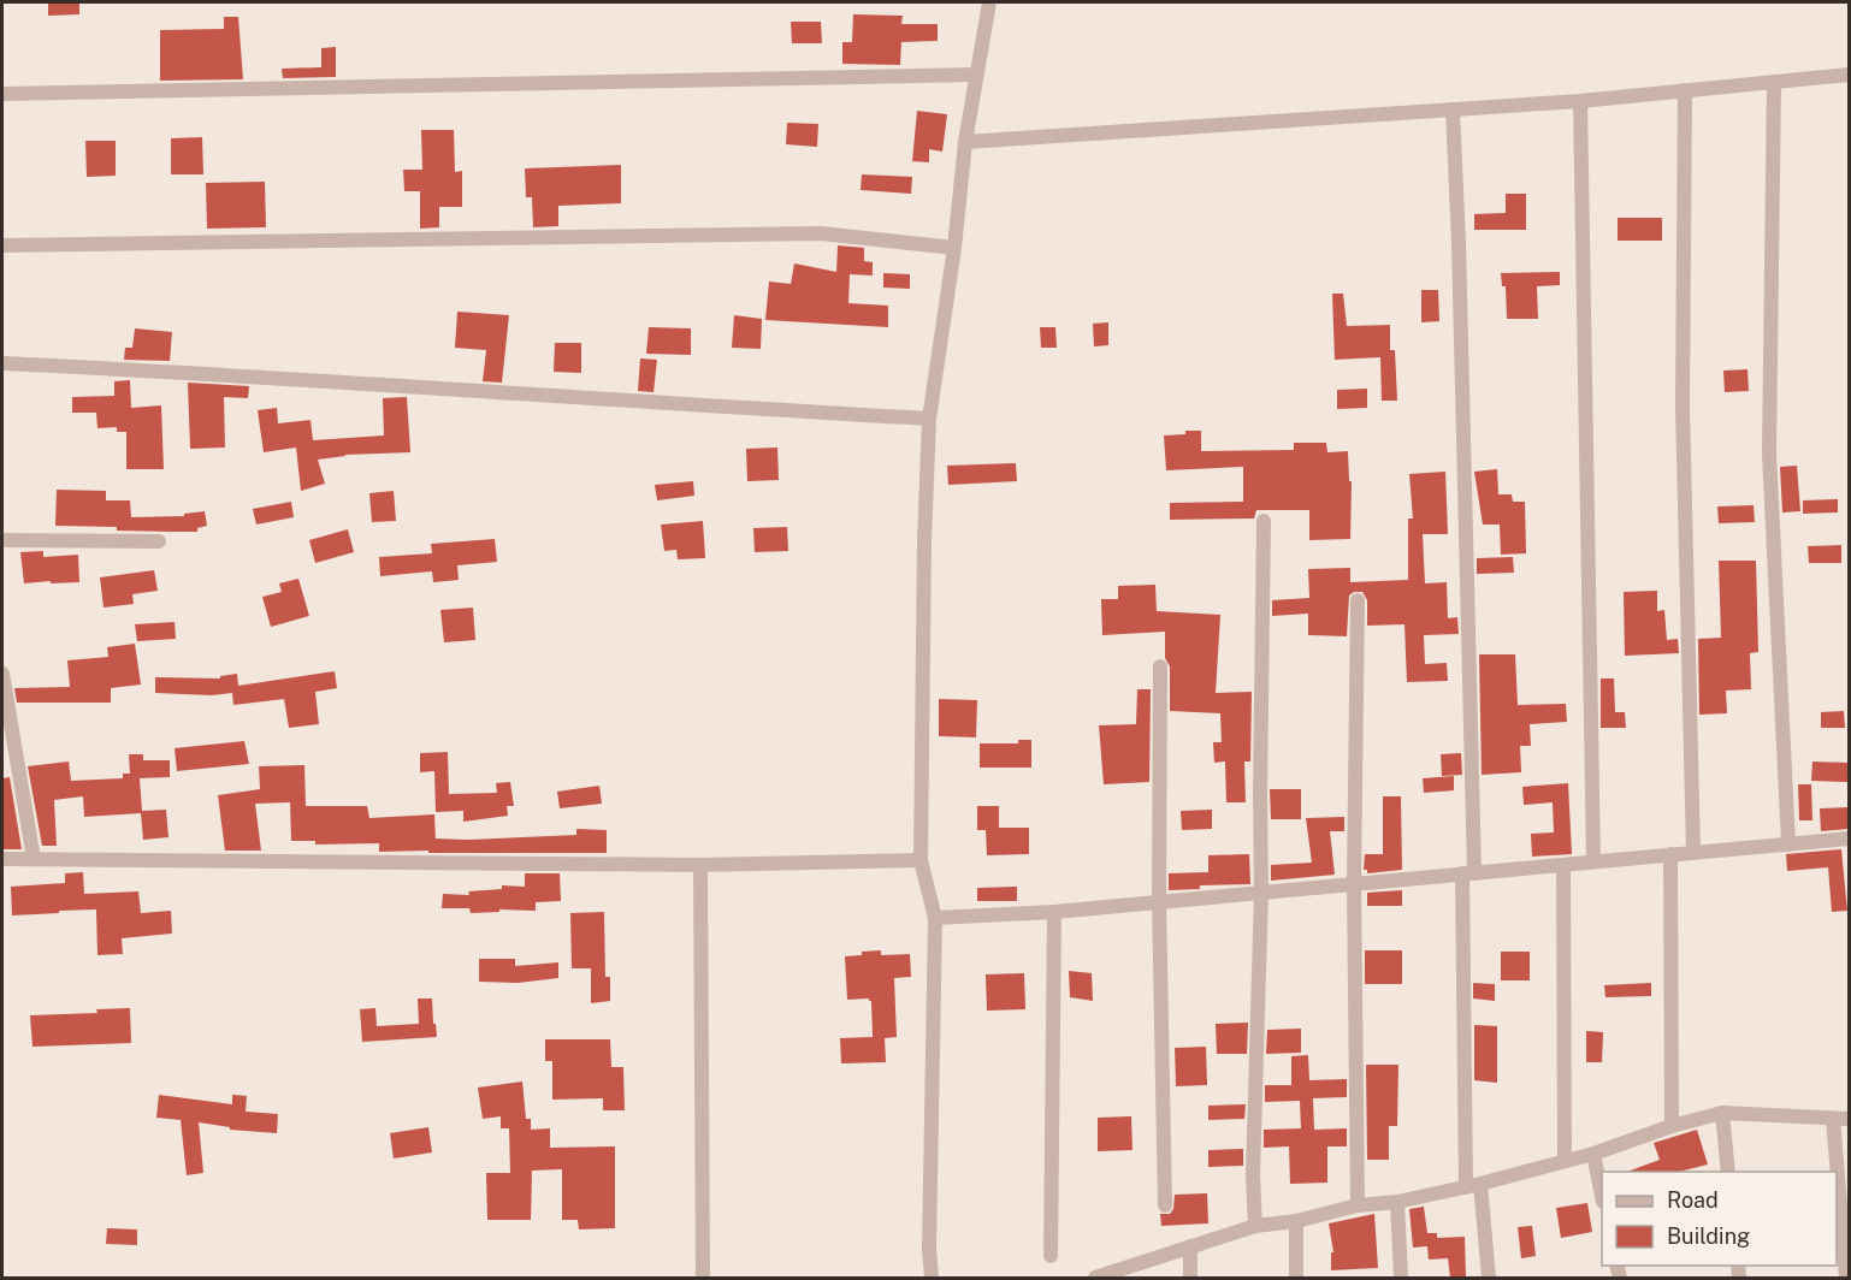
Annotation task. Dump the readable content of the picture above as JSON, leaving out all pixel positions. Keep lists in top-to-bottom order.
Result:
{
  "legend": ["Road", "Building"]
}
